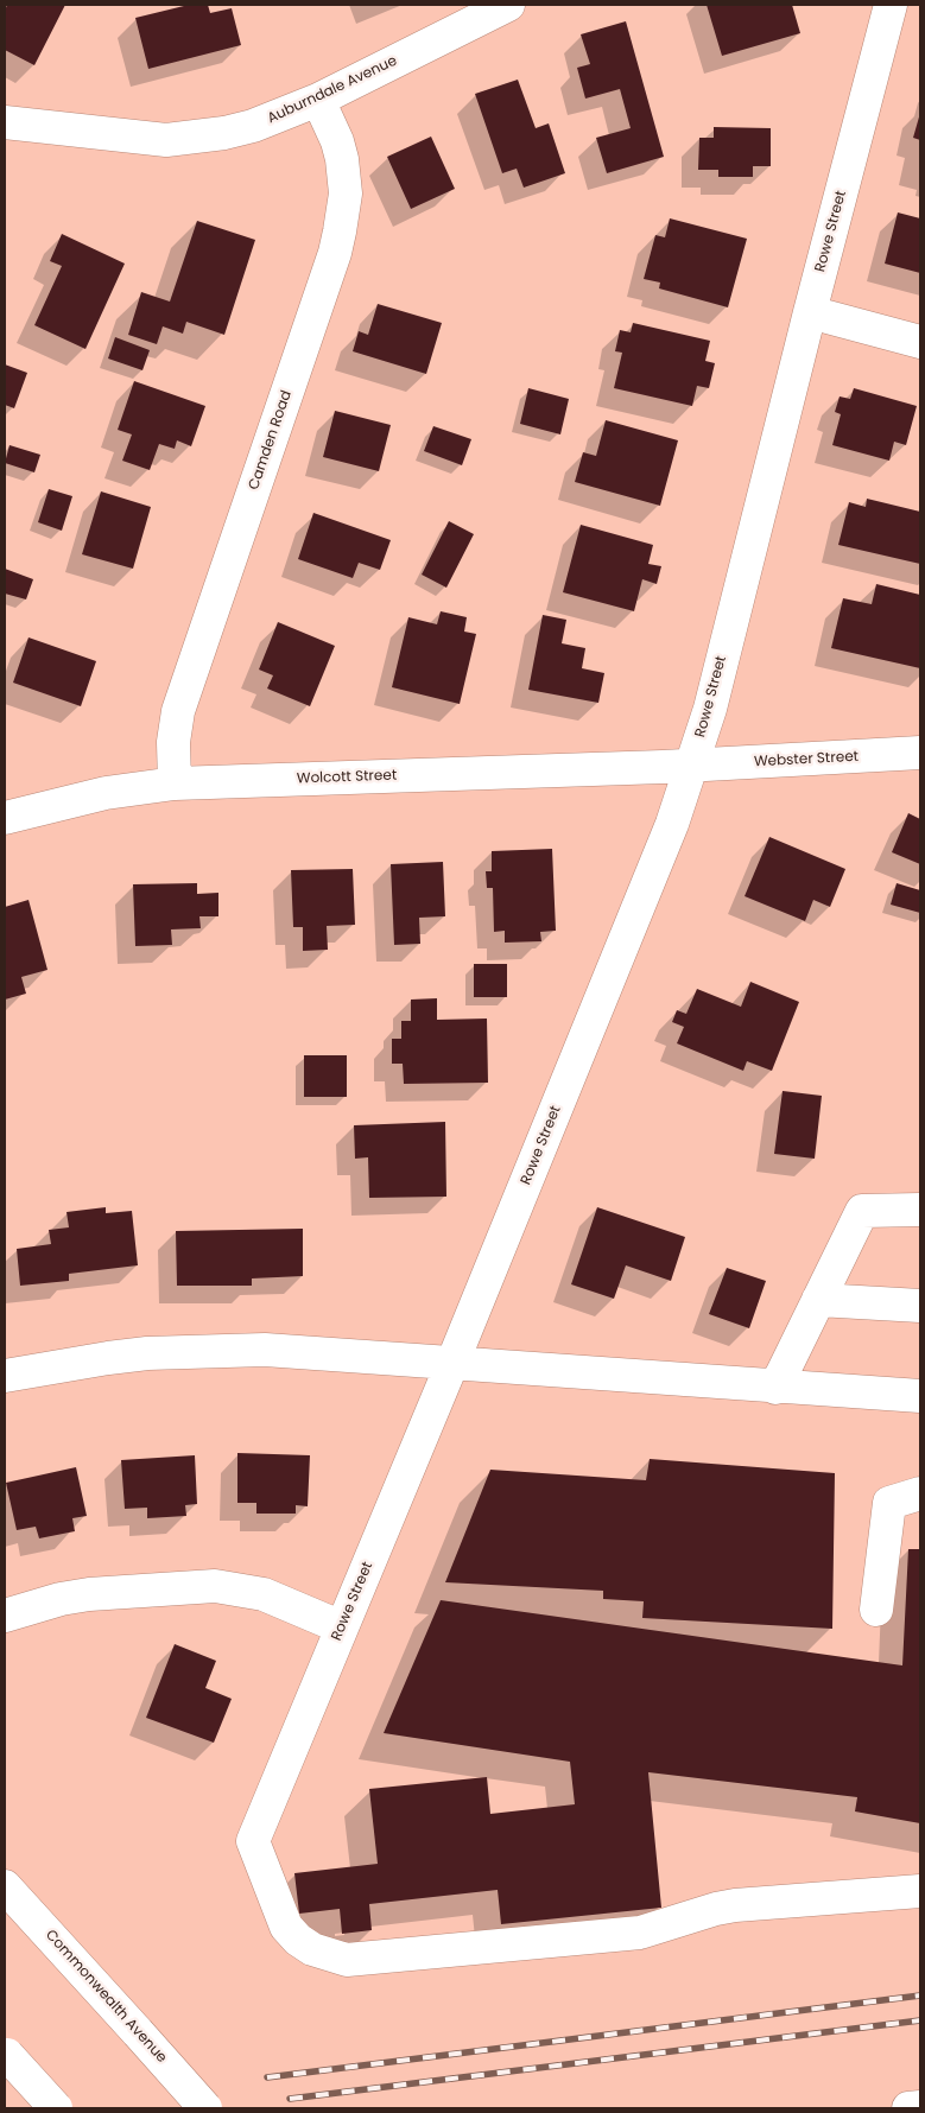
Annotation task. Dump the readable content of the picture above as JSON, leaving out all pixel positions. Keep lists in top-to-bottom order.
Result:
{
  "streets": {
    "main road": [
      "Auburndale Avenue",
      "Rowe Street",
      "Camden Road",
      "Webster Street",
      "Wolcott Street",
      "Commonwealth Avenue"
    ]
  },
  "crossings": [
    ["Auburndale Avenue", "Camden Road"],
    ["Rowe Street", "Webster Street"],
    ["Rowe Street", "Wolcott Street"],
    ["Camden Road", "Wolcott Street"],
    ["Webster Street", "Wolcott Street"]
  ]
}
